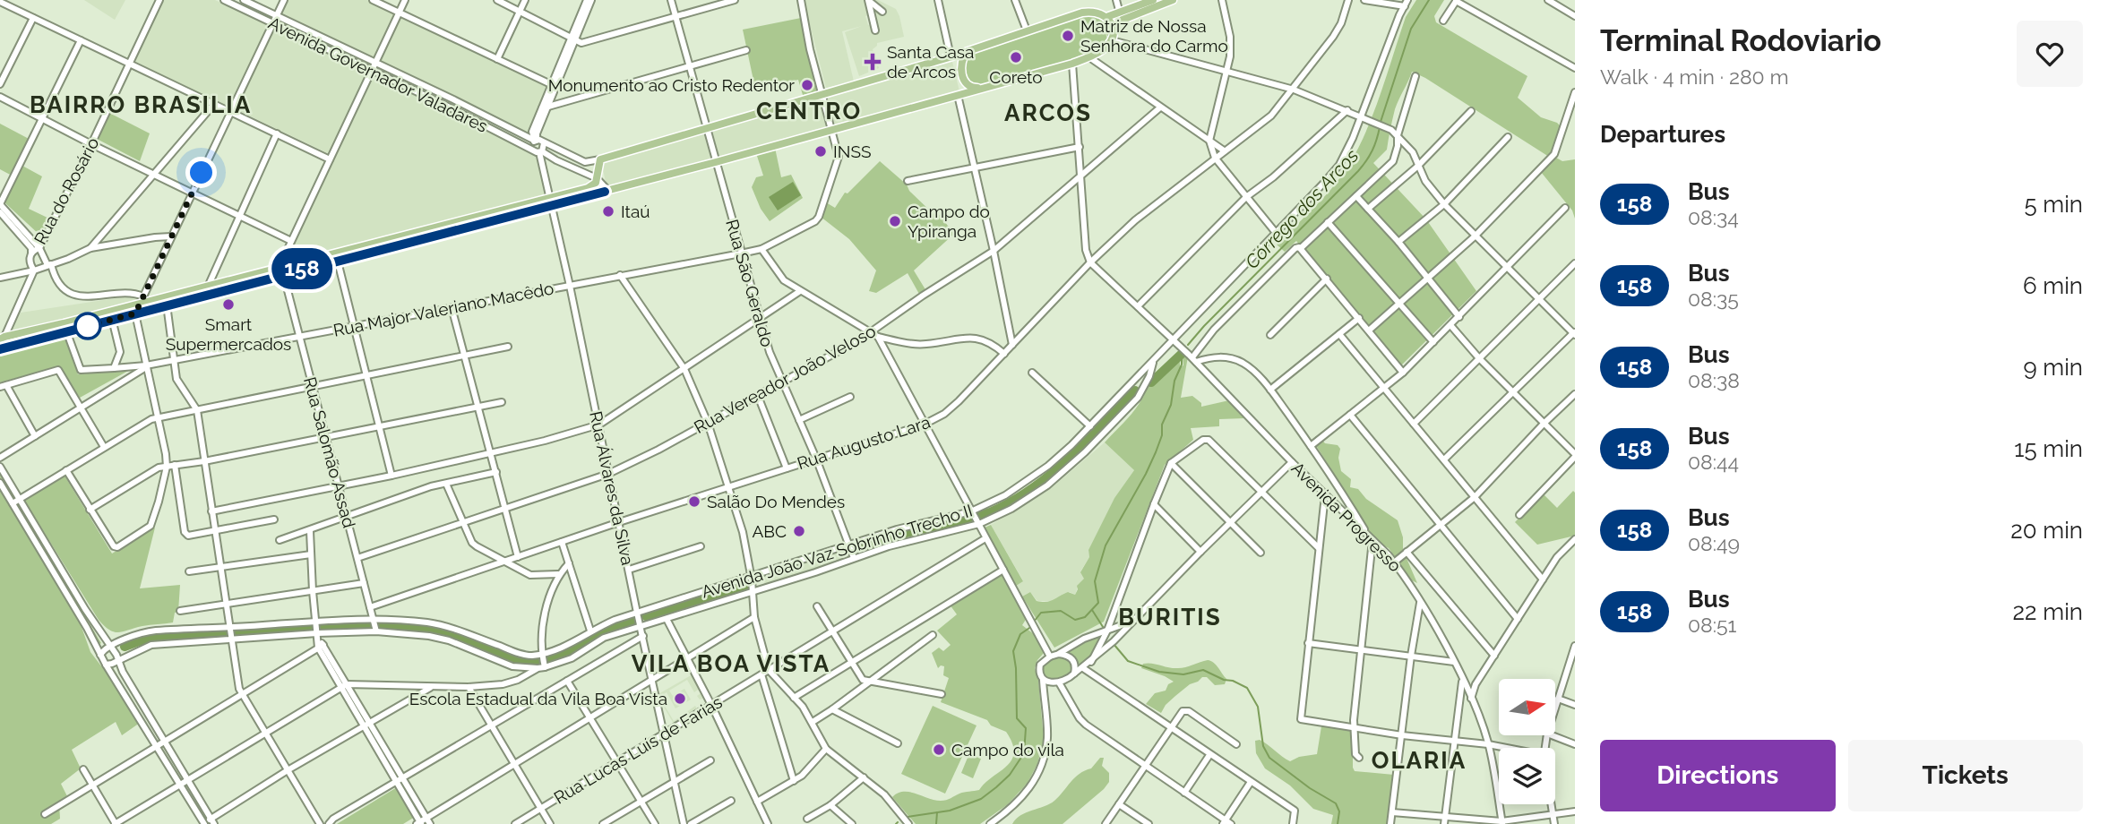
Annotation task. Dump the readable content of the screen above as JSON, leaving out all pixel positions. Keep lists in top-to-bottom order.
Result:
{
  "streets": {
    "street": [
      "Avenida Governador Valadares",
      "Rua do Rosário",
      "Rua São Geraldo",
      "Rua Major Valeriano Macêdo",
      "Rua Vereador João Veloso",
      "Rua Augusto Lara",
      "Rua Salomão Assad",
      "Rua Álvares da Silva",
      "Avenida Progresso",
      "Avenida João Vaz Sobrinho Trecho II",
      "Rua Lucas Luís de Farias"
    ]
  },
  "crossings": [
    ["Avenida Governador Valadares", "Rua Álvares da Silva"],
    ["Rua São Geraldo", "Rua Major Valeriano Macêdo"],
    ["Rua São Geraldo", "Rua Vereador João Veloso"],
    ["Rua São Geraldo", "Rua Augusto Lara"],
    ["Rua São Geraldo", "Avenida João Vaz Sobrinho Trecho II"],
    ["Rua Major Valeriano Macêdo", "Rua Salomão Assad"],
    ["Rua Major Valeriano Macêdo", "Rua Álvares da Silva"],
    ["Rua Vereador João Veloso", "Rua Salomão Assad"],
    ["Rua Vereador João Veloso", "Rua Álvares da Silva"],
    ["Rua Augusto Lara", "Rua Salomão Assad"],
    ["Rua Augusto Lara", "Rua Álvares da Silva"],
    ["Rua Augusto Lara", "Avenida Progresso"],
    ["Rua Salomão Assad", "Avenida João Vaz Sobrinho Trecho II"],
    ["Rua Álvares da Silva", "Avenida João Vaz Sobrinho Trecho II"],
    ["Rua Álvares da Silva", "Rua Lucas Luís de Farias"],
    ["Avenida Progresso", "Avenida João Vaz Sobrinho Trecho II"]
  ],
  "districts": [
    "BAIRRO BRASILIA",
    "CENTRO",
    "ARCOS",
    "BURITIS",
    "VILA BOA VISTA",
    "OLARIA"
  ],
  "water": ["Córrego dos Arcos"],
  "places": {
    "other": [
      "Matriz de Nossa Senhora do Carmo",
      "Coreto",
      "Monumento ao Cristo Redentor",
      "INSS",
      "Itaú",
      "Campo do Ypiranga",
      "Smart Supermercados",
      "Salão Do Mendes",
      "ABC",
      "Escola Estadual da Vila Boa Vista",
      "Campo do vila"
    ],
    "health": ["Santa Casa de Arcos"]
  },
  "lines": ["bus line 158"],
  "north": "right",
  "page": {
    "on_map": "158",
    "heading": [
      ["Terminal Rodoviario", "Walk · 4 min · 280 m"],
      "Departures"
    ],
    "list": [
      {
        "mark": "158",
        "name": "Bus",
        "note": "08:34",
        "value": "5 min"
      },
      {
        "mark": "158",
        "name": "Bus",
        "note": "08:35",
        "value": "6 min"
      },
      {
        "mark": "158",
        "name": "Bus",
        "note": "08:38",
        "value": "9 min"
      },
      {
        "mark": "158",
        "name": "Bus",
        "note": "08:44",
        "value": "15 min"
      },
      {
        "mark": "158",
        "name": "Bus",
        "note": "08:49",
        "value": "20 min"
      },
      {
        "mark": "158",
        "name": "Bus",
        "note": "08:51",
        "value": "22 min"
      }
    ],
    "buttons": ["Directions", "Tickets"]
  }
}
